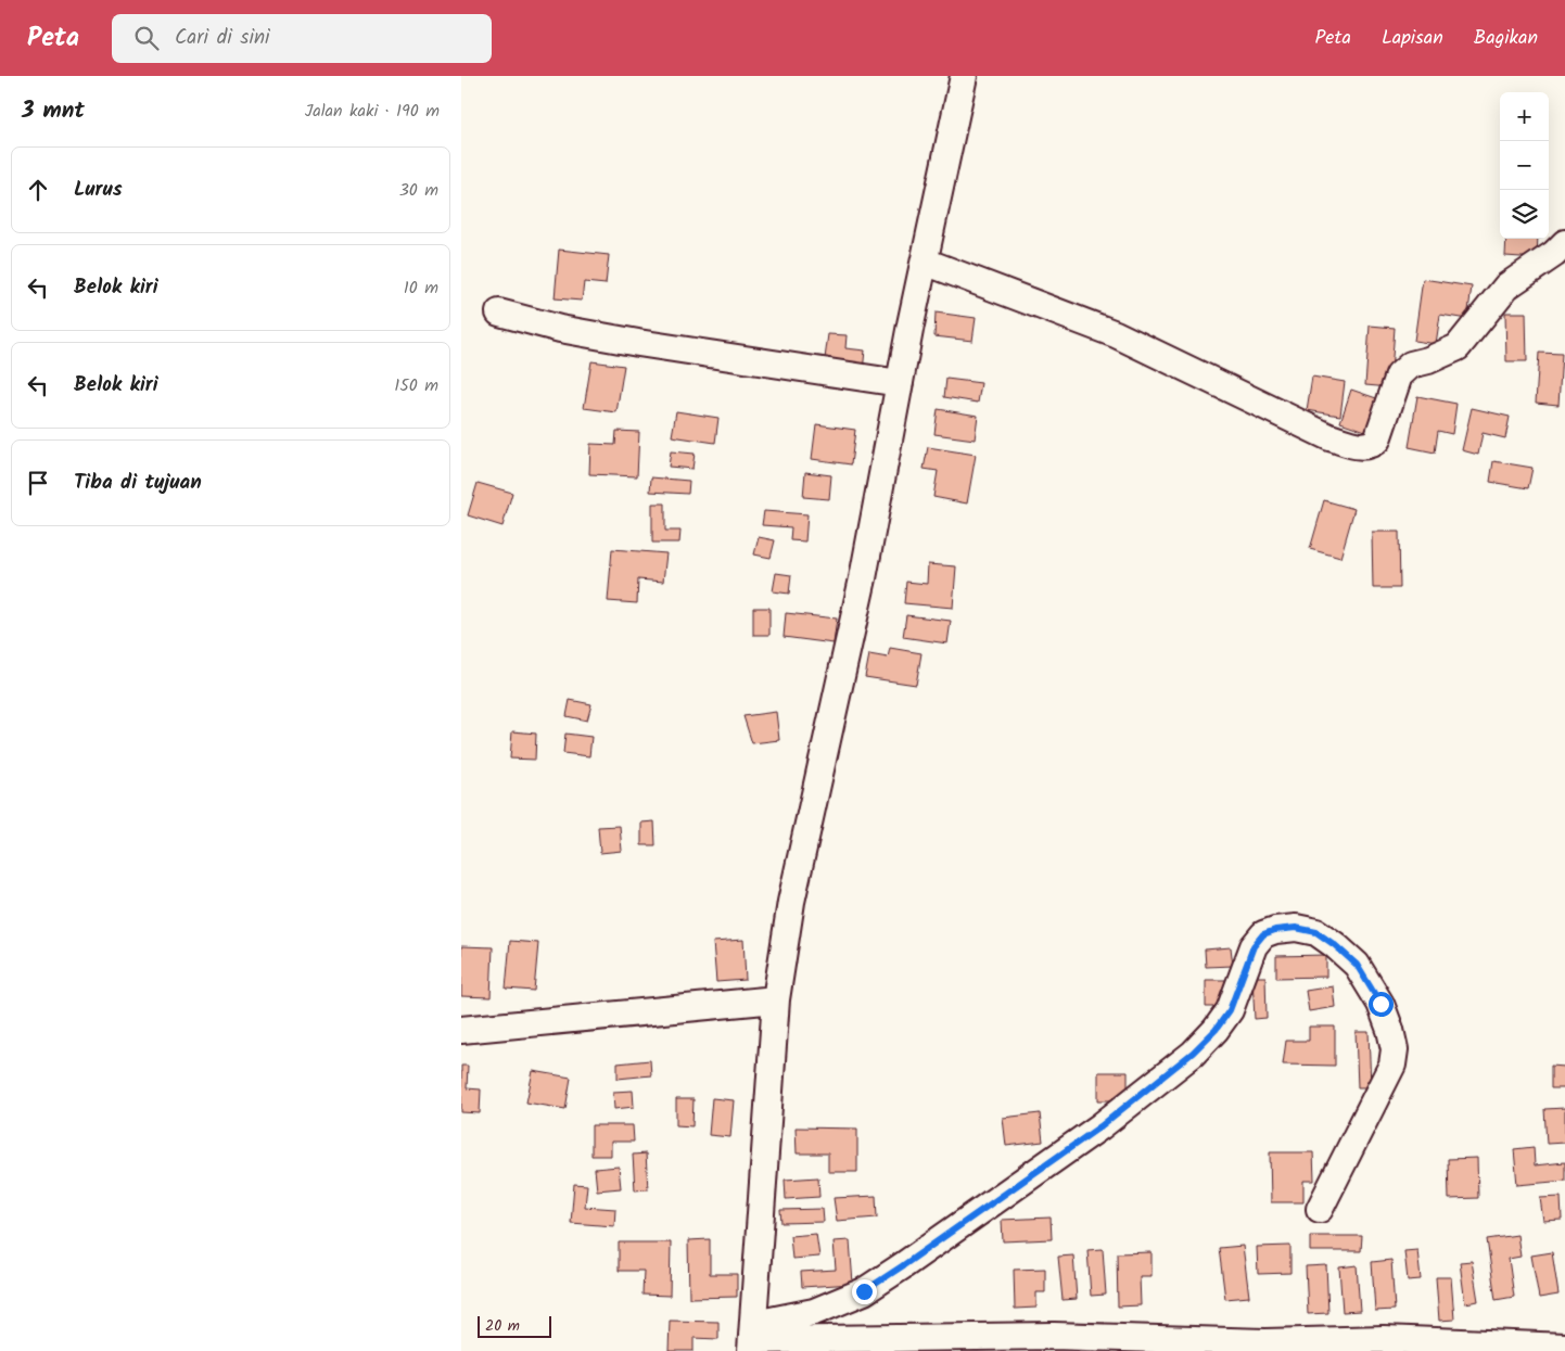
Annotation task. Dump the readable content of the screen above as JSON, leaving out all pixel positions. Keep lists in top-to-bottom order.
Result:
{
  "scale_bar": "20 m",
  "page": {
    "header": "Peta",
    "search": "Cari di sini",
    "nav": ["Peta", "Lapisan", "Bagikan"],
    "heading": ["3 mnt", "Jalan kaki · 190 m"],
    "map_buttons": ["+", "−"],
    "list": [
      ["Lurus", "30 m"],
      ["Belok kiri", "10 m"],
      ["Belok kiri", "150 m"],
      "Tiba di tujuan"
    ],
    "scale": "20 m"
  }
}
